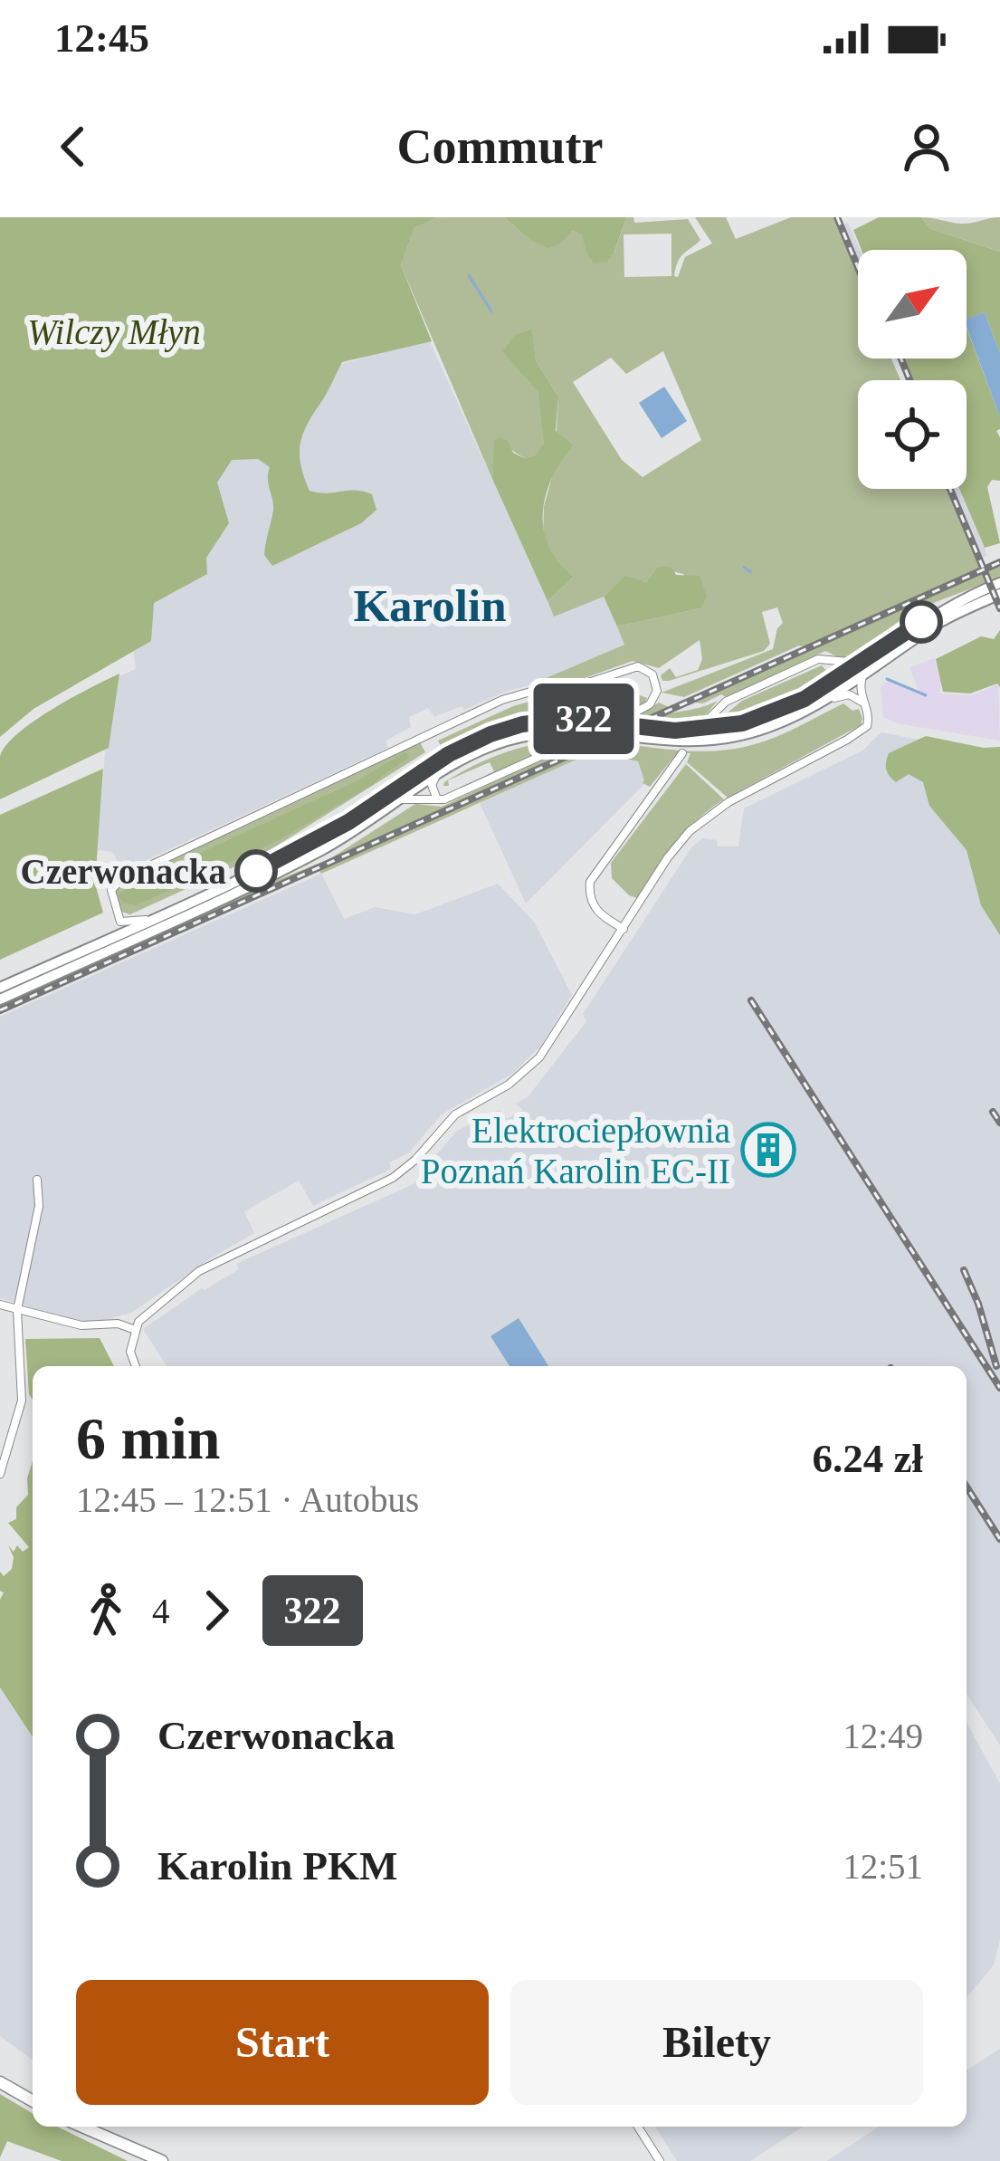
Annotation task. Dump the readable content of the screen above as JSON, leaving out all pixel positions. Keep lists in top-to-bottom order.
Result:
{
  "districts": ["Karolin"],
  "parks": ["Wilczy Młyn"],
  "places": {
    "other": ["Czerwonacka"],
    "building": ["Elektrociepłownia Poznań Karolin EC-II"]
  },
  "lines": ["bus line 322"],
  "north": "top right",
  "page": {
    "status": "12:45",
    "header": "Commutr",
    "on_map": "322",
    "heading": ["6 min", "12:45 – 12:51 · Autobus", "6.24 zł"],
    "legs": ["4", "322"],
    "list": [
      {
        "name": "Czerwonacka",
        "value": "12:49"
      },
      {
        "name": "Karolin PKM",
        "value": "12:51"
      }
    ],
    "buttons": ["Start", "Bilety"]
  }
}
